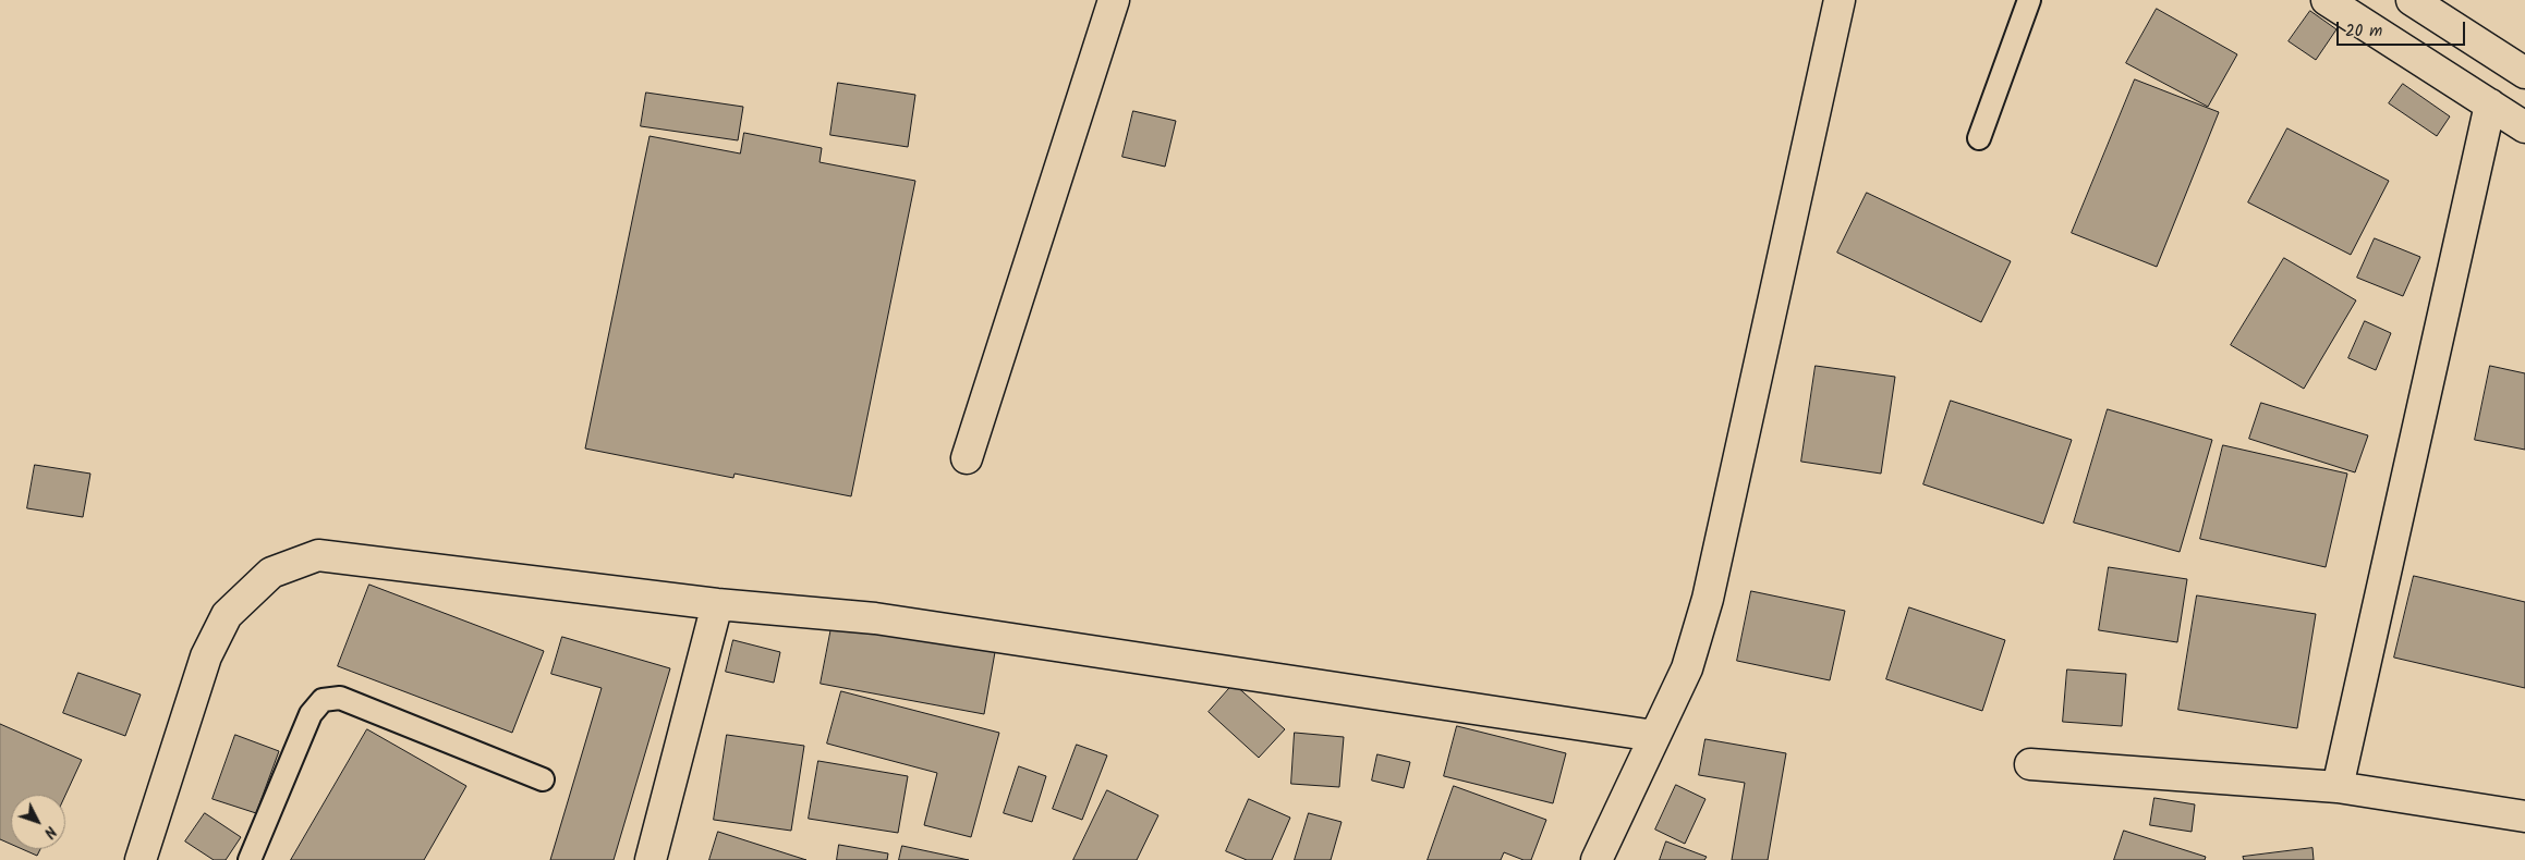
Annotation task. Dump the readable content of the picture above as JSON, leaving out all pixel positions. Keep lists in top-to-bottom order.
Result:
{
  "scale_bar": "20 m",
  "north": "bottom right"
}
